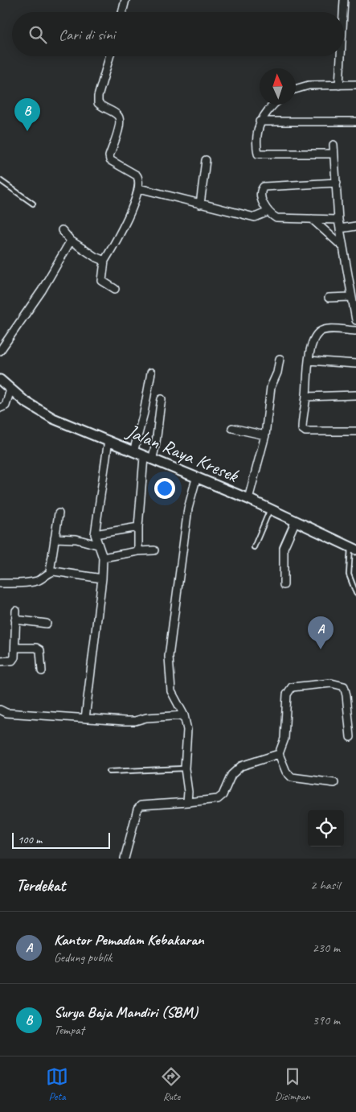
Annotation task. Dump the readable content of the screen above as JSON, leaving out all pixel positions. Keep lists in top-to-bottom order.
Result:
{
  "streets": {
    "main road": ["Jalan Raya Kresek"]
  },
  "scale_bar": "100 m",
  "north": "top",
  "page": {
    "search": "Cari di sini",
    "pins": ["B", "A"],
    "scale": "100 m",
    "heading": ["Terdekat", "2 hasil"],
    "list": [
      {
        "mark": "A",
        "name": "Kantor Pemadam Kebakaran",
        "note": "Gedung publik",
        "value": "230 m"
      },
      {
        "mark": "B",
        "name": "Surya Baja Mandiri (SBM)",
        "note": "Tempat",
        "value": "390 m"
      }
    ],
    "nav": ["Peta", "Rute", "Disimpan"]
  }
}
